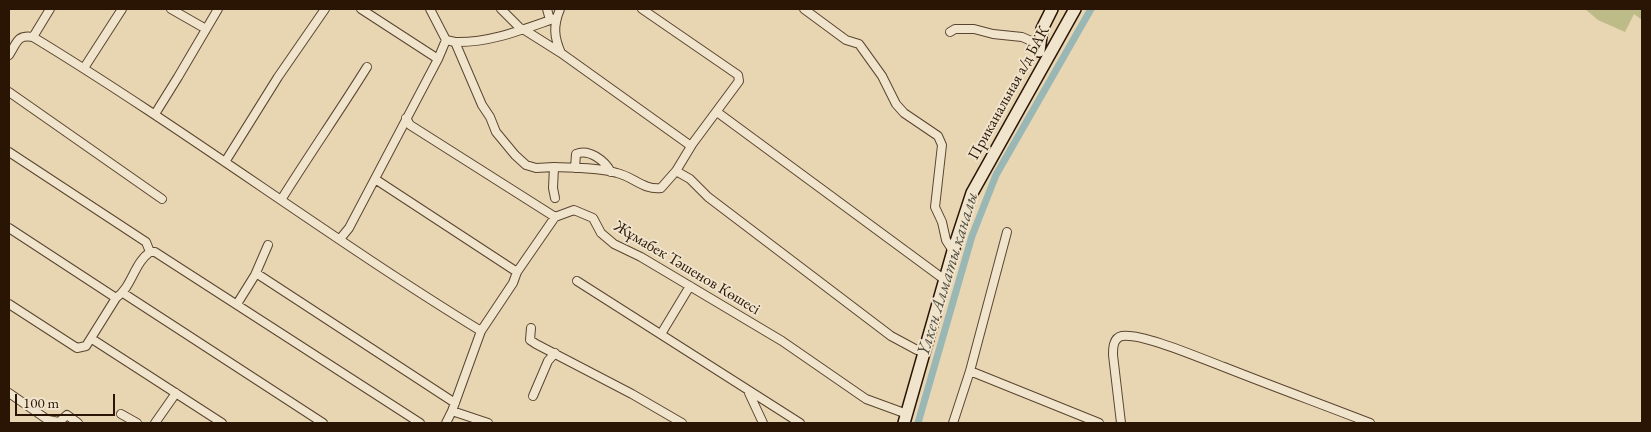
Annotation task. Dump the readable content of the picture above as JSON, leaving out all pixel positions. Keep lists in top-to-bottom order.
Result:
{
  "streets": {
    "main road": ["Приканальная а/д БАК"],
    "street": ["Жұмабек Тәшенов Көшесі"]
  },
  "crossings": [
    ["Приканальная а/д БАК", "Жұмабек Тәшенов Көшесі"]
  ],
  "water": ["Үлкен Алматы каналы"],
  "scale_bar": "100 m"
}
